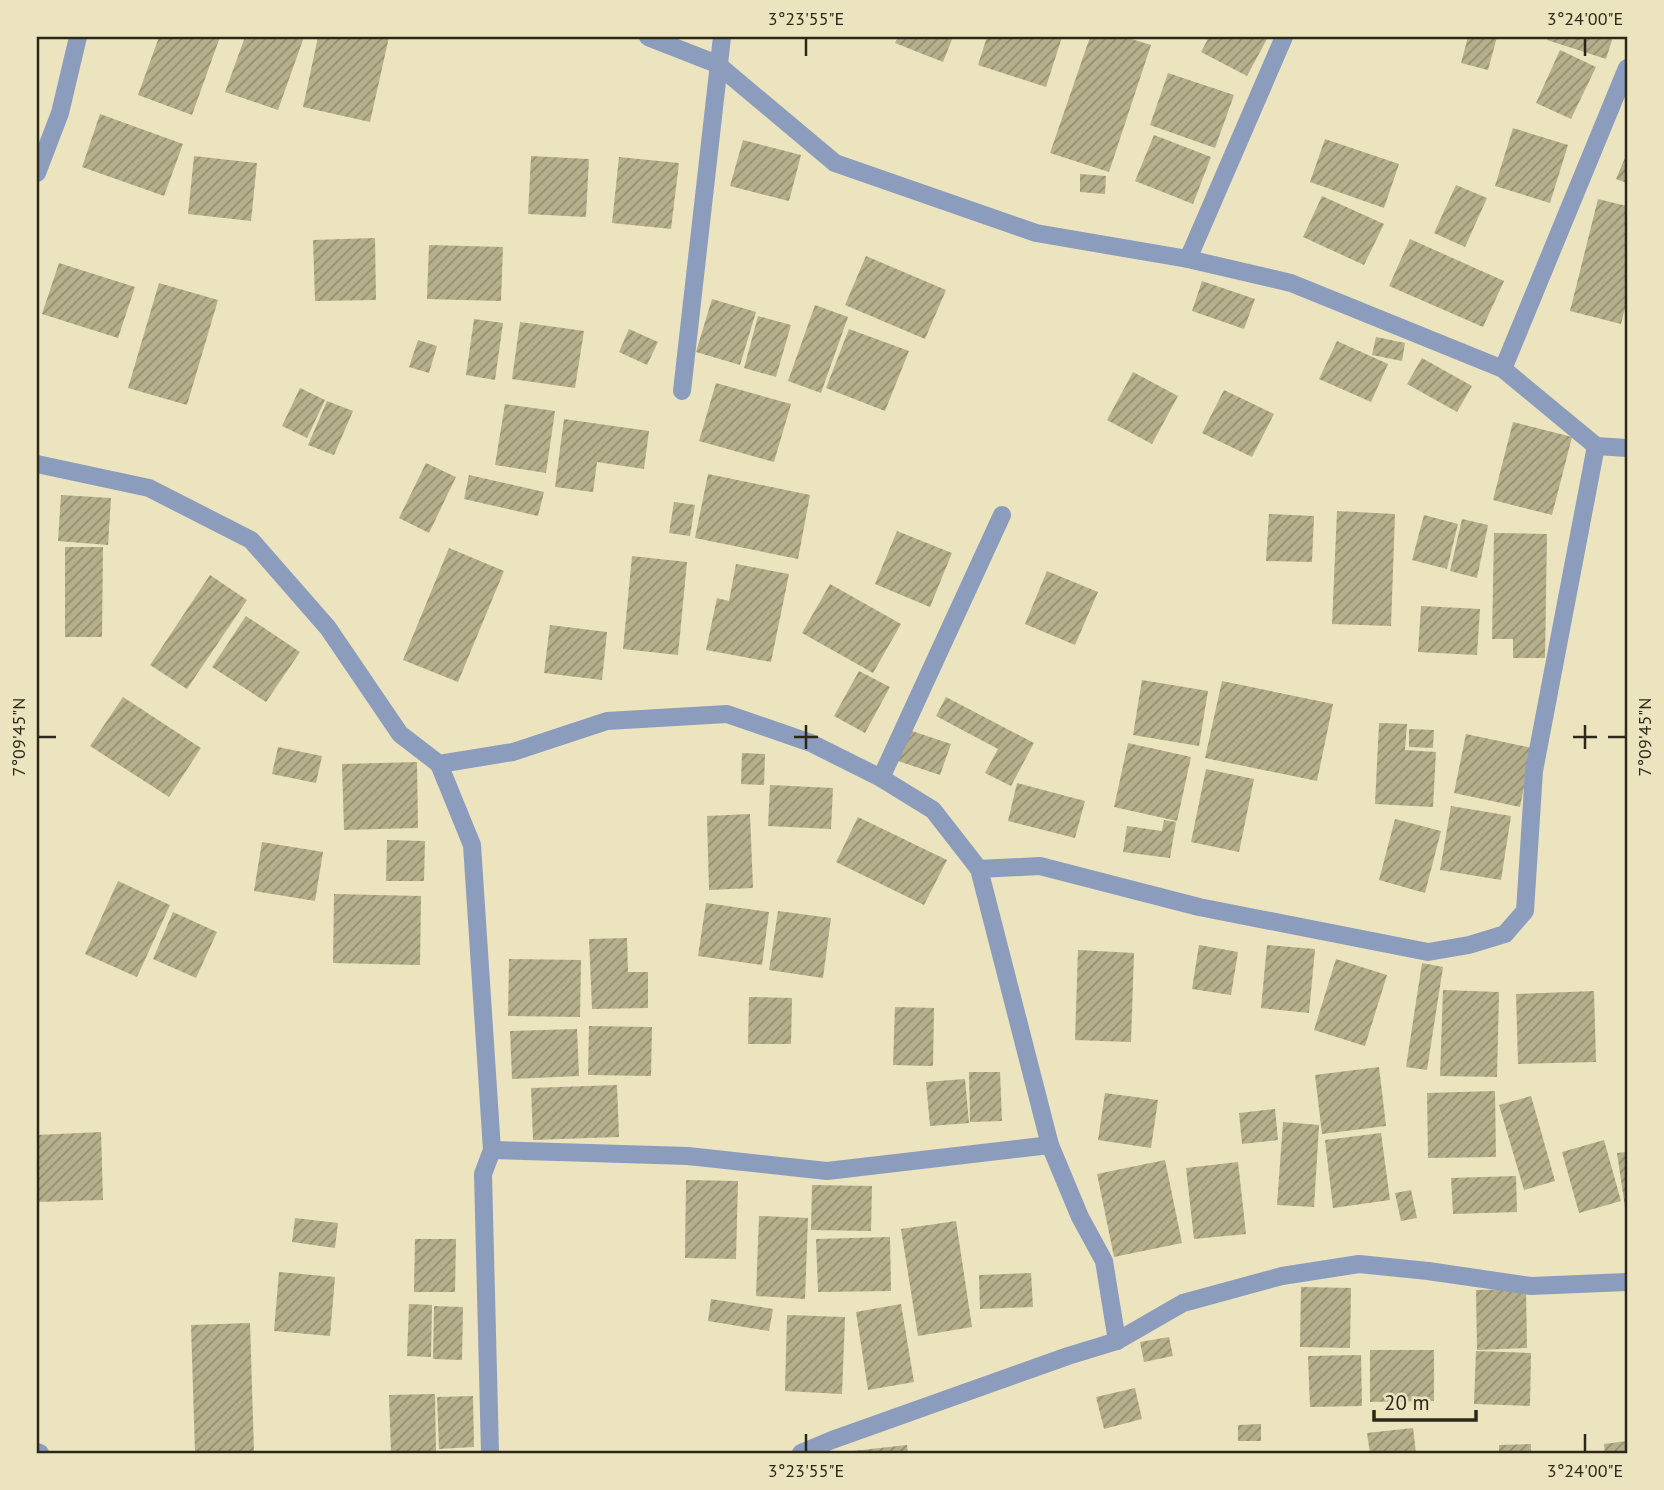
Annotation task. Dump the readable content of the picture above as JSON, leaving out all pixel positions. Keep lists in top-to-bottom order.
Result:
{
  "scale_bar": "20 m",
  "coordinates": ["3°23'55\"E", "3°24'00\"E", "7°09'45\"N"]
}
